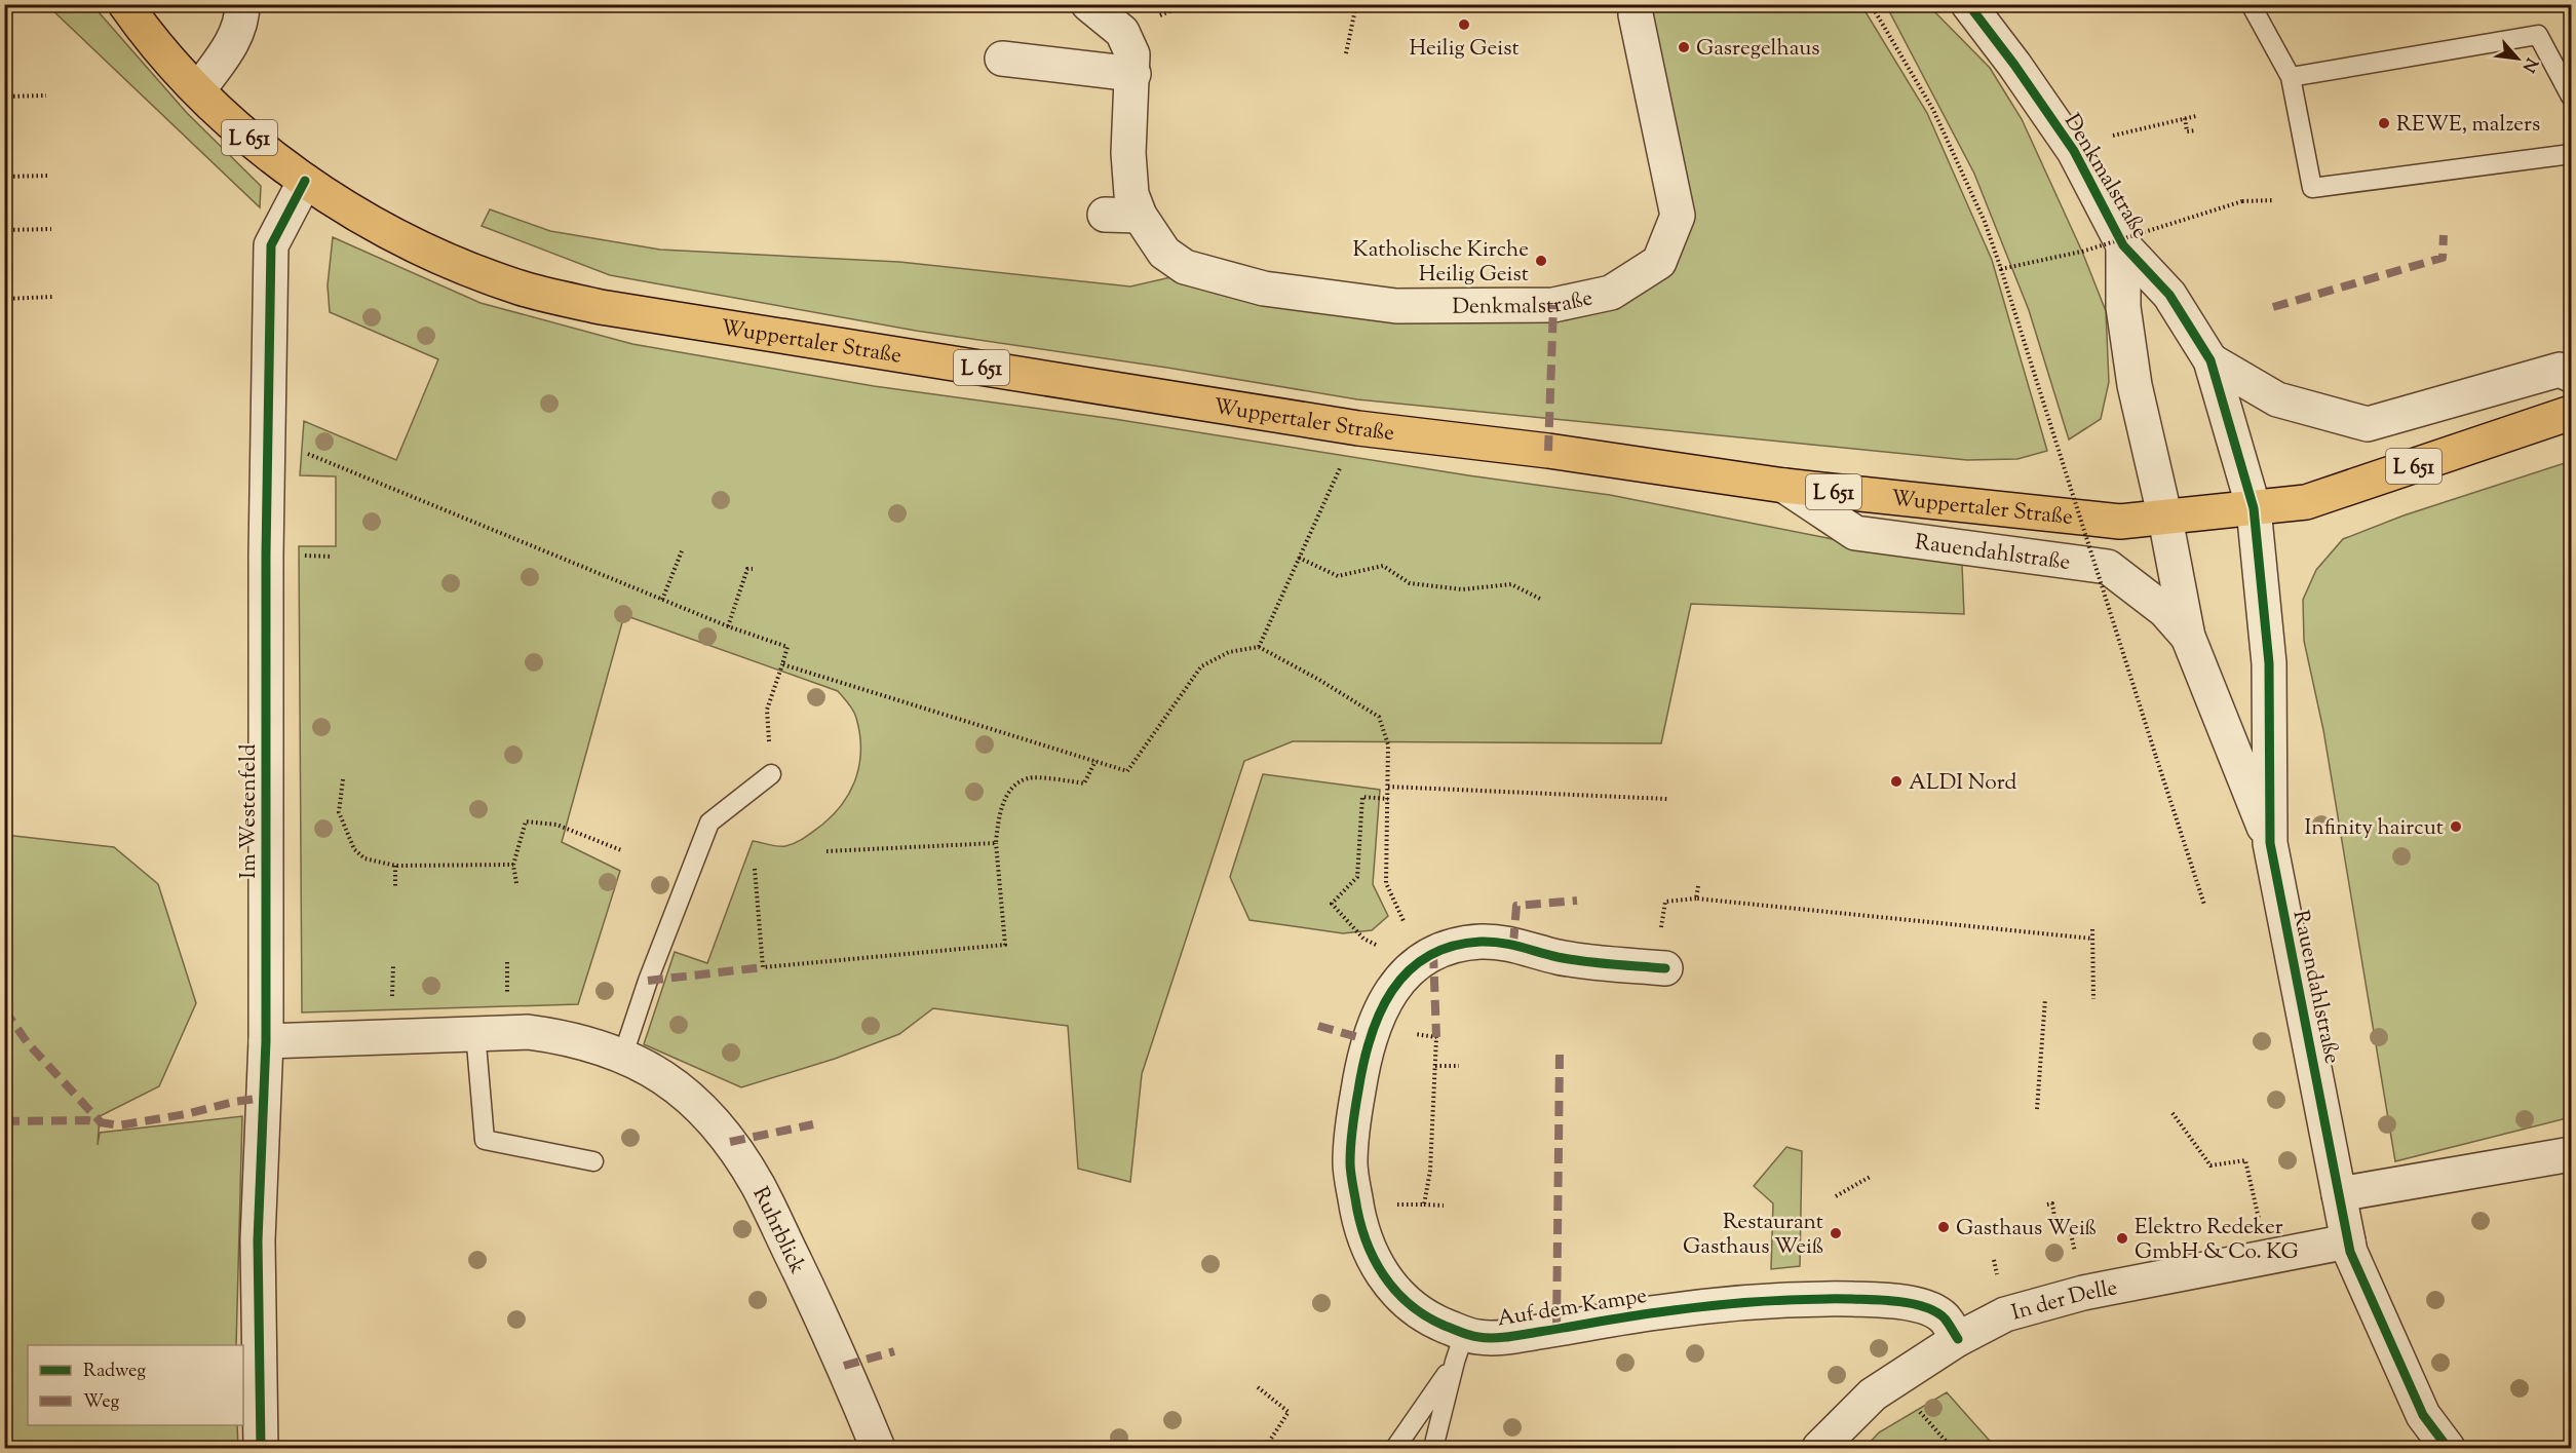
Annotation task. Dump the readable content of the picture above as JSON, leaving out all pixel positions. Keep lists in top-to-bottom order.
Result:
{
  "streets": {
    "main road": ["L 651", "Wuppertaler Straße"],
    "street": [
      "Denkmalstraße",
      "Rauendahlstraße",
      "Im Westenfeld",
      "Ruhrblick",
      "In der Delle",
      "Auf dem Kampe"
    ]
  },
  "crossings": [
    ["Denkmalstraße", "Wuppertaler Straße"],
    ["Denkmalstraße", "Rauendahlstraße"],
    ["Wuppertaler Straße", "Rauendahlstraße"],
    ["Wuppertaler Straße", "Im Westenfeld"],
    ["Rauendahlstraße", "In der Delle"],
    ["Im Westenfeld", "Ruhrblick"],
    ["In der Delle", "Auf dem Kampe"]
  ],
  "places": [
    "Heilig Geist",
    "Gasregelhaus",
    "REWE, malzers",
    "Katholische Kirche Heilig Geist",
    "ALDI Nord",
    "Infinity haircut",
    "Gasthaus Weiß",
    "Restaurant Gasthaus Weiß",
    "Elektro Redeker GmbH & Co. KG"
  ],
  "legend": ["Radweg", "Weg"],
  "north": "bottom right"
}
